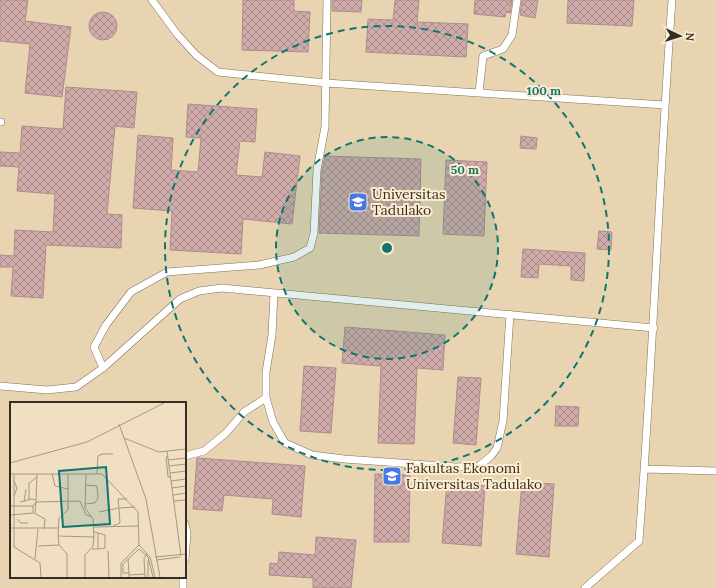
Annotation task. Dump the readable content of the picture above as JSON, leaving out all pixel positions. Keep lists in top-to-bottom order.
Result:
{
  "places": {
    "school or university": ["Universitas Tadulako", "Fakultas Ekonomi Universitas Tadulako"]
  },
  "north": "right",
  "rings": ["100 m", "50 m"]
}
